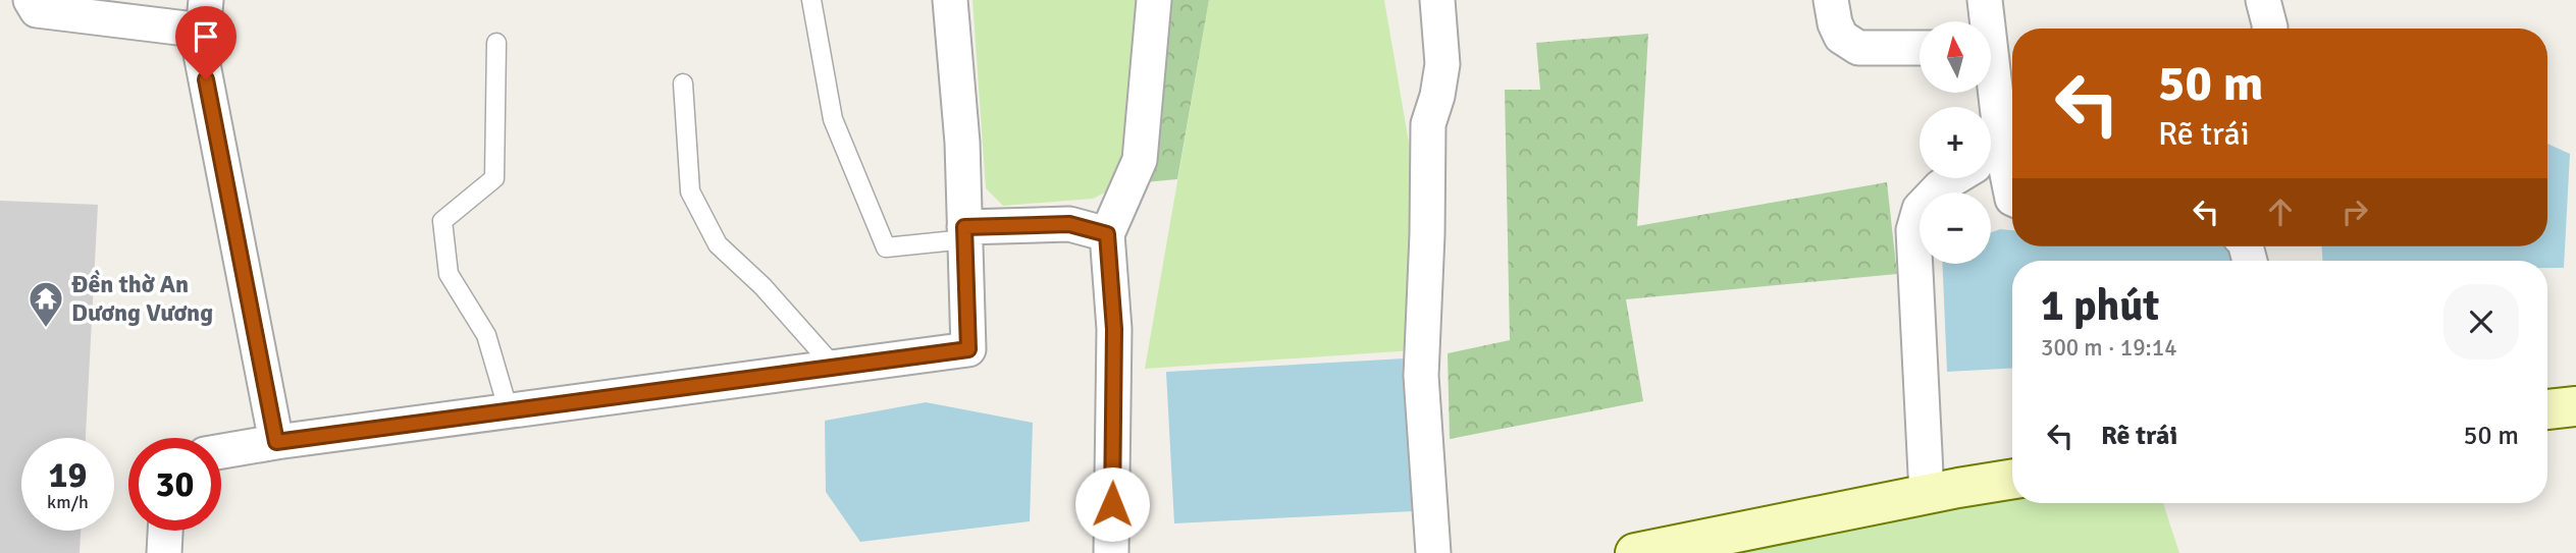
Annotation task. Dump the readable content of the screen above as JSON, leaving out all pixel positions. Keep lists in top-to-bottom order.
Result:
{
  "places": {
    "temple": ["Đền thờ An Dương Vương"]
  },
  "north": "top",
  "page": {
    "map_buttons": ["+", "−"],
    "turn": ["50 m", "Rẽ trái"],
    "heading": ["1 phút", "300 m · 19:14"],
    "list": [
      {
        "name": "Rẽ trái",
        "value": "50 m"
      }
    ],
    "speed": "19 km/h",
    "limit": "30"
  }
}
